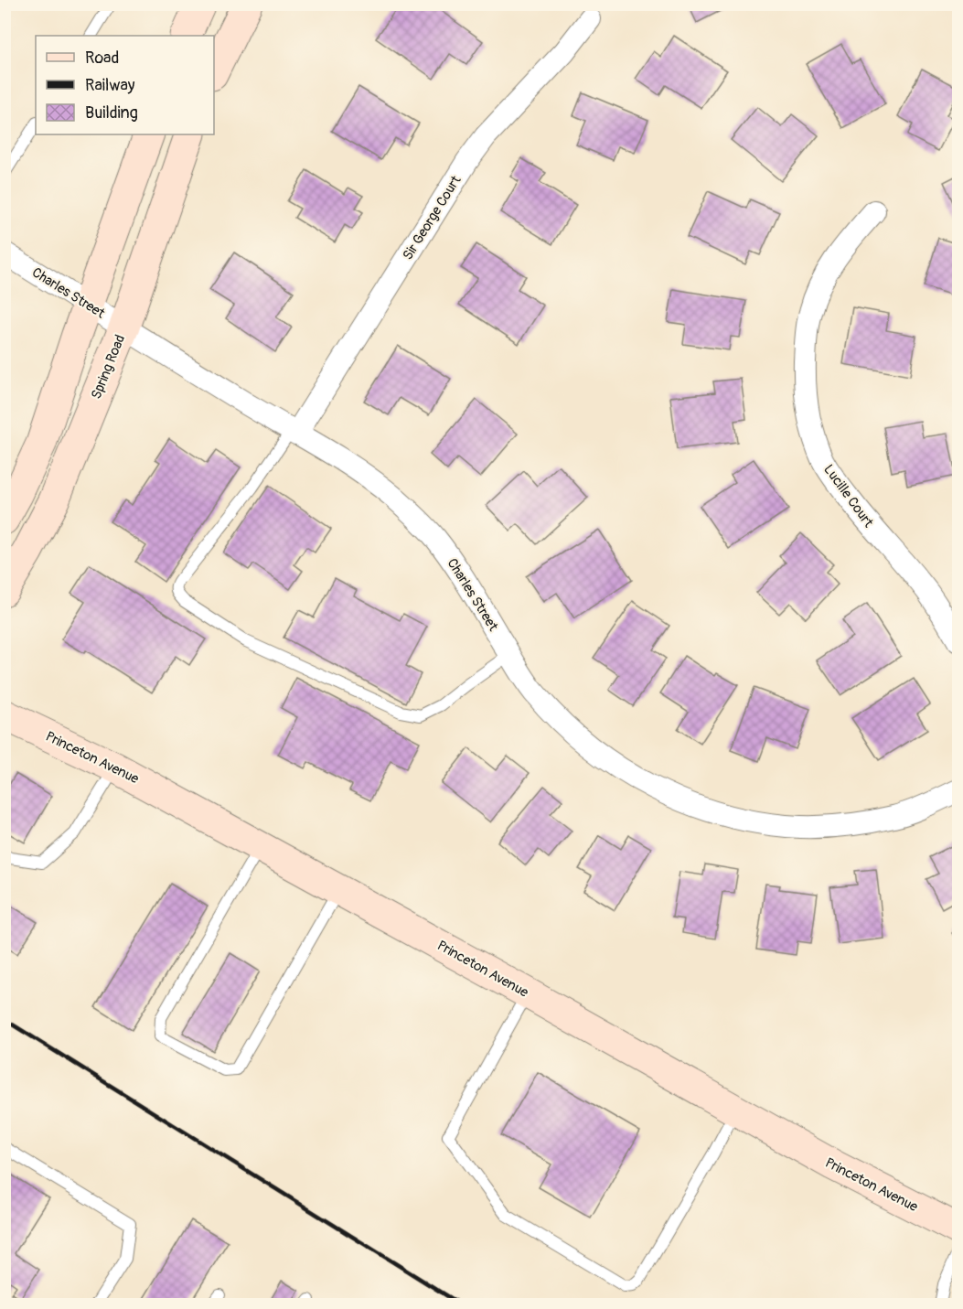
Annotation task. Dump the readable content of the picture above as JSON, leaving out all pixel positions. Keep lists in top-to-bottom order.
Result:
{
  "streets": {
    "street": [
      "Sir George Court",
      "Charles Street",
      "Spring Road",
      "Lucille Court",
      "Princeton Avenue"
    ]
  },
  "crossings": [
    ["Sir George Court", "Charles Street"],
    ["Charles Street", "Spring Road"]
  ],
  "legend": ["Road", "Railway", "Building"]
}
